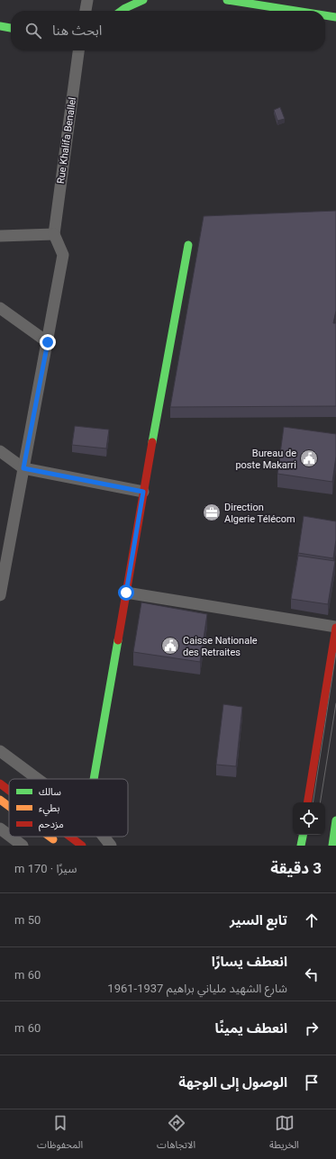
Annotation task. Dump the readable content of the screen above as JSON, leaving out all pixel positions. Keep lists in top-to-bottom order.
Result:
{
  "streets": {
    "street": ["Rue Khalifa Benallel"]
  },
  "places": {
    "public building": ["Bureau de poste Makarri", "Caisse Nationale des Retraites"],
    "office": ["Direction Algerie Télécom"]
  },
  "legend": ["سالك", "بطيء", "مزدحم"],
  "page": {
    "search": "ابحث هنا",
    "heading": ["3 دقيقة", "سيرًا · 170 m"],
    "list": [
      ["تابع السير", "50 m"],
      ["انعطف يسارًا", "شارع الشهيد ملياني براهيم 1937-1961", "60 m"],
      ["انعطف يمينًا", "60 m"],
      "الوصول إلى الوجهة"
    ],
    "nav": ["الخريطة", "الاتجاهات", "المحفوظات"]
  }
}
